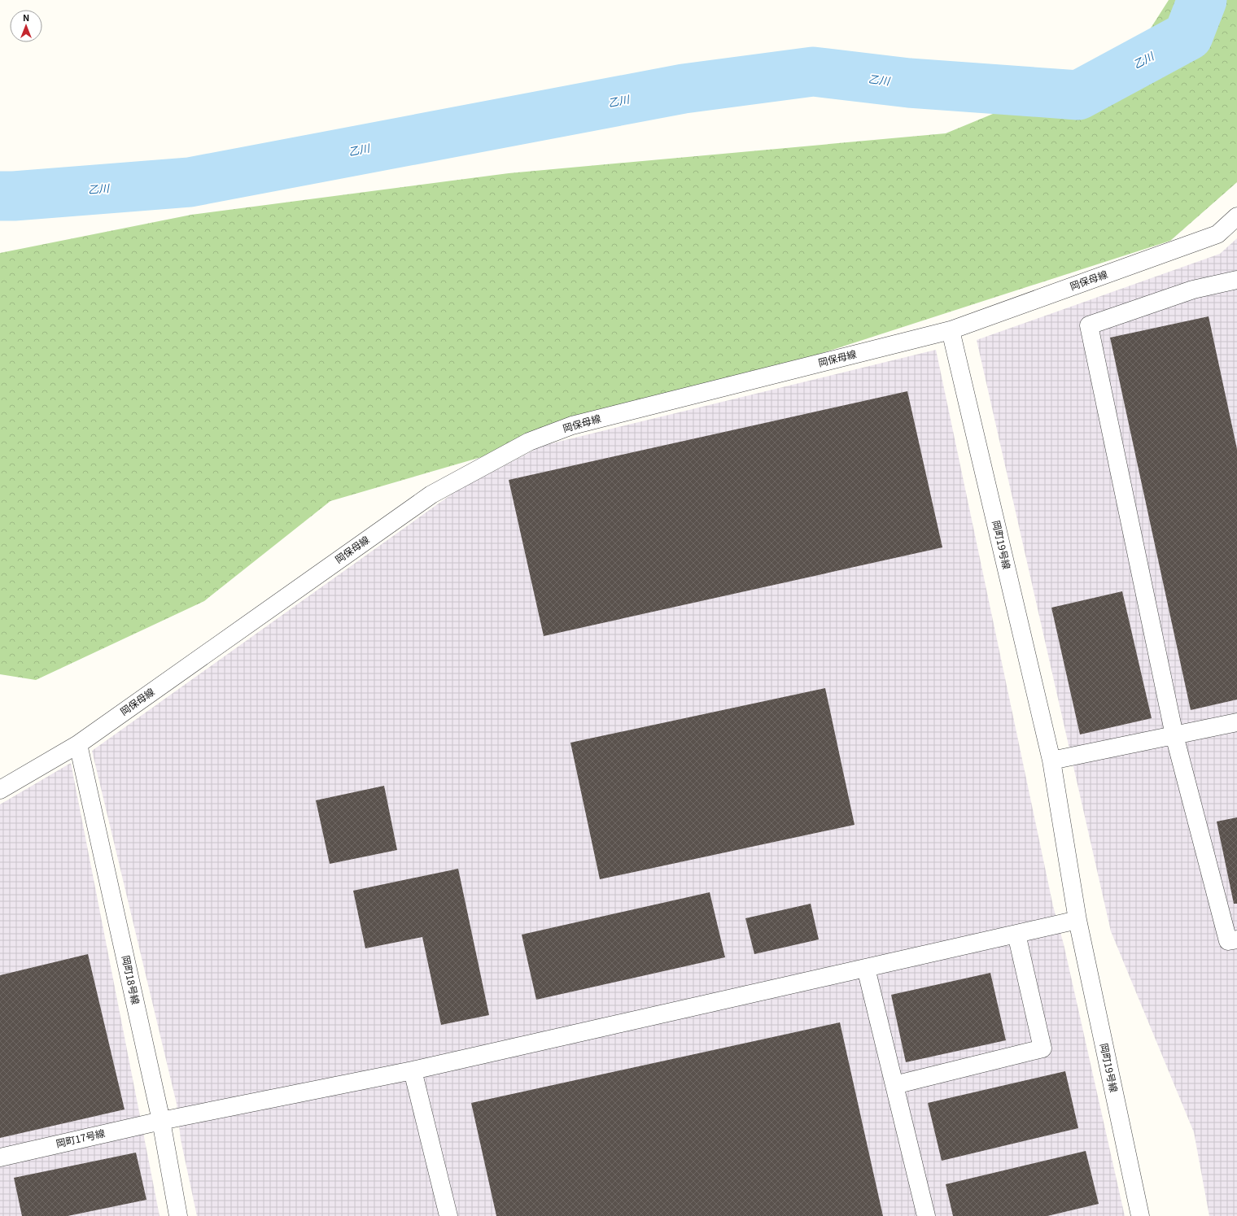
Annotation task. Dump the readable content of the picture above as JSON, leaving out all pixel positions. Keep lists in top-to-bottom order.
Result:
{
  "streets": {
    "street": [
      "岡保母線",
      "岡町19号線",
      "岡町18号線",
      "岡町17号線"
    ]
  },
  "crossings": [
    ["岡保母線", "岡町19号線"],
    ["岡保母線", "岡町18号線"],
    ["岡町19号線", "岡町17号線"],
    ["岡町18号線", "岡町17号線"]
  ],
  "water": ["乙川"],
  "north": "top"
}
